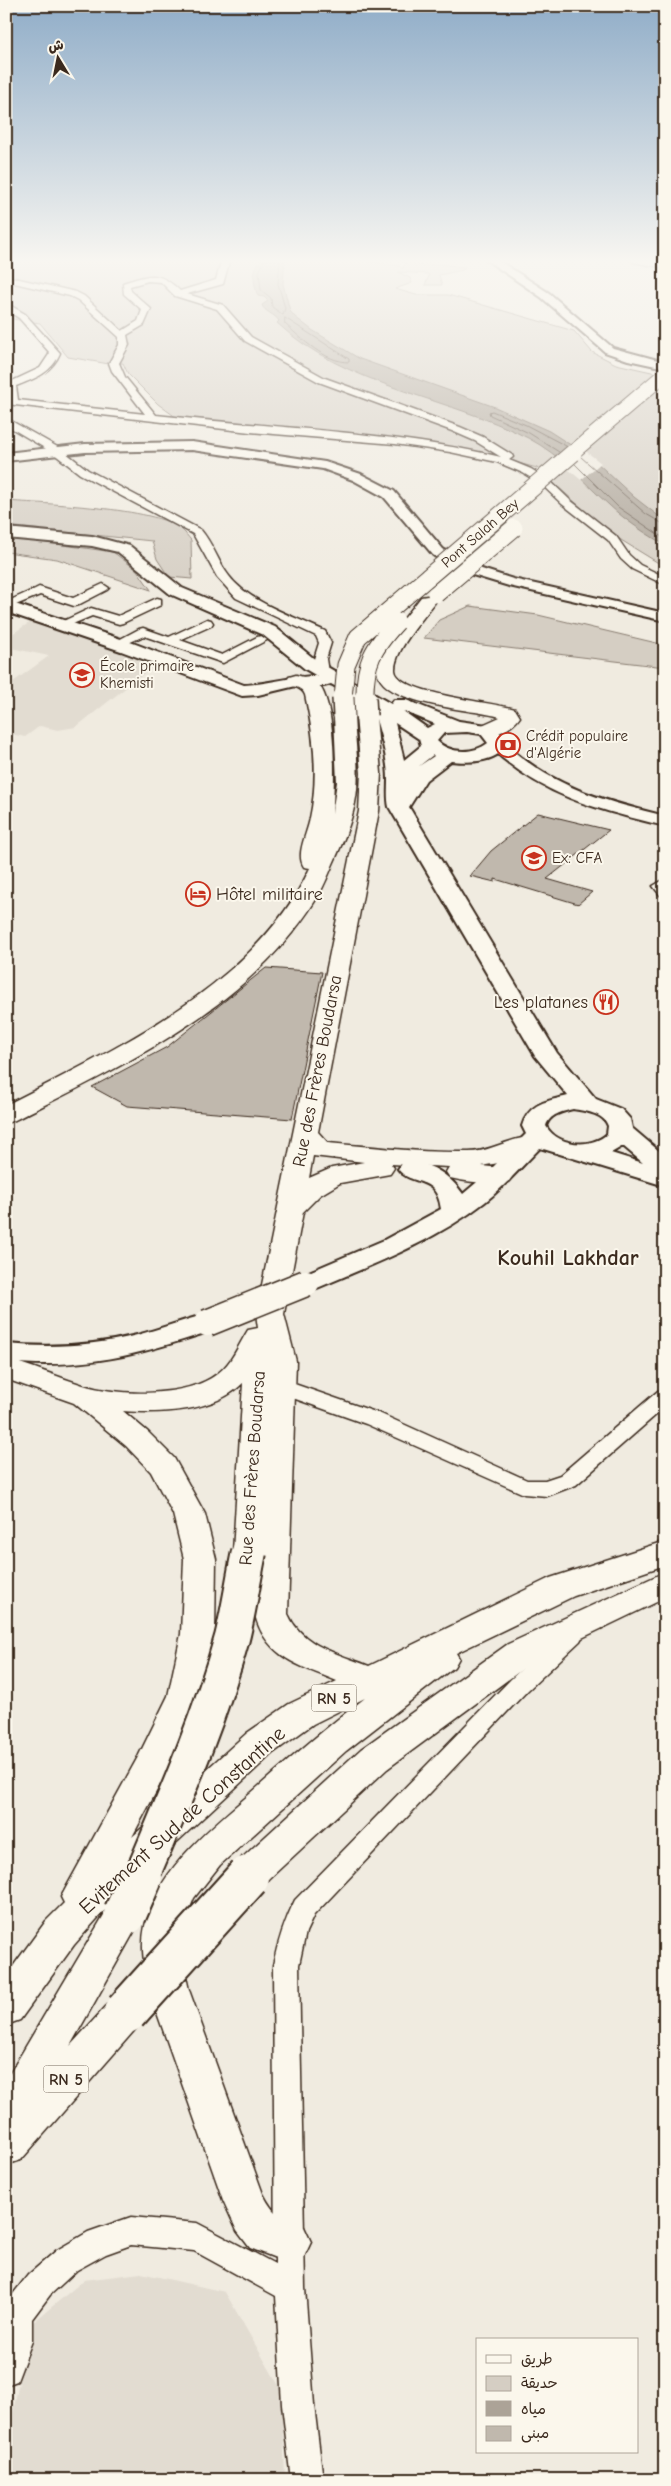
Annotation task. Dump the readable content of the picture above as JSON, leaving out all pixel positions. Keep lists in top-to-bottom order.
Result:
{
  "streets": {
    "main road": [
      "Pont Salah Bey",
      "Rue des Frères Boudarsa",
      "RN 5",
      "Evitement Sud de Constantine"
    ]
  },
  "crossings": [
    ["Pont Salah Bey", "Rue des Frères Boudarsa"]
  ],
  "districts": ["Kouhil Lakhdar"],
  "places": {
    "school or university": ["École primaire Khemisti", "Ex: CFA"],
    "bank": ["Crédit populaire d'Algérie"],
    "hotel": ["Hôtel militaire"],
    "restaurant": ["Les platanes"]
  },
  "legend": [
    "طريق",
    "حديقة",
    "مياه",
    "مبنى"
  ],
  "north": "top"
}
